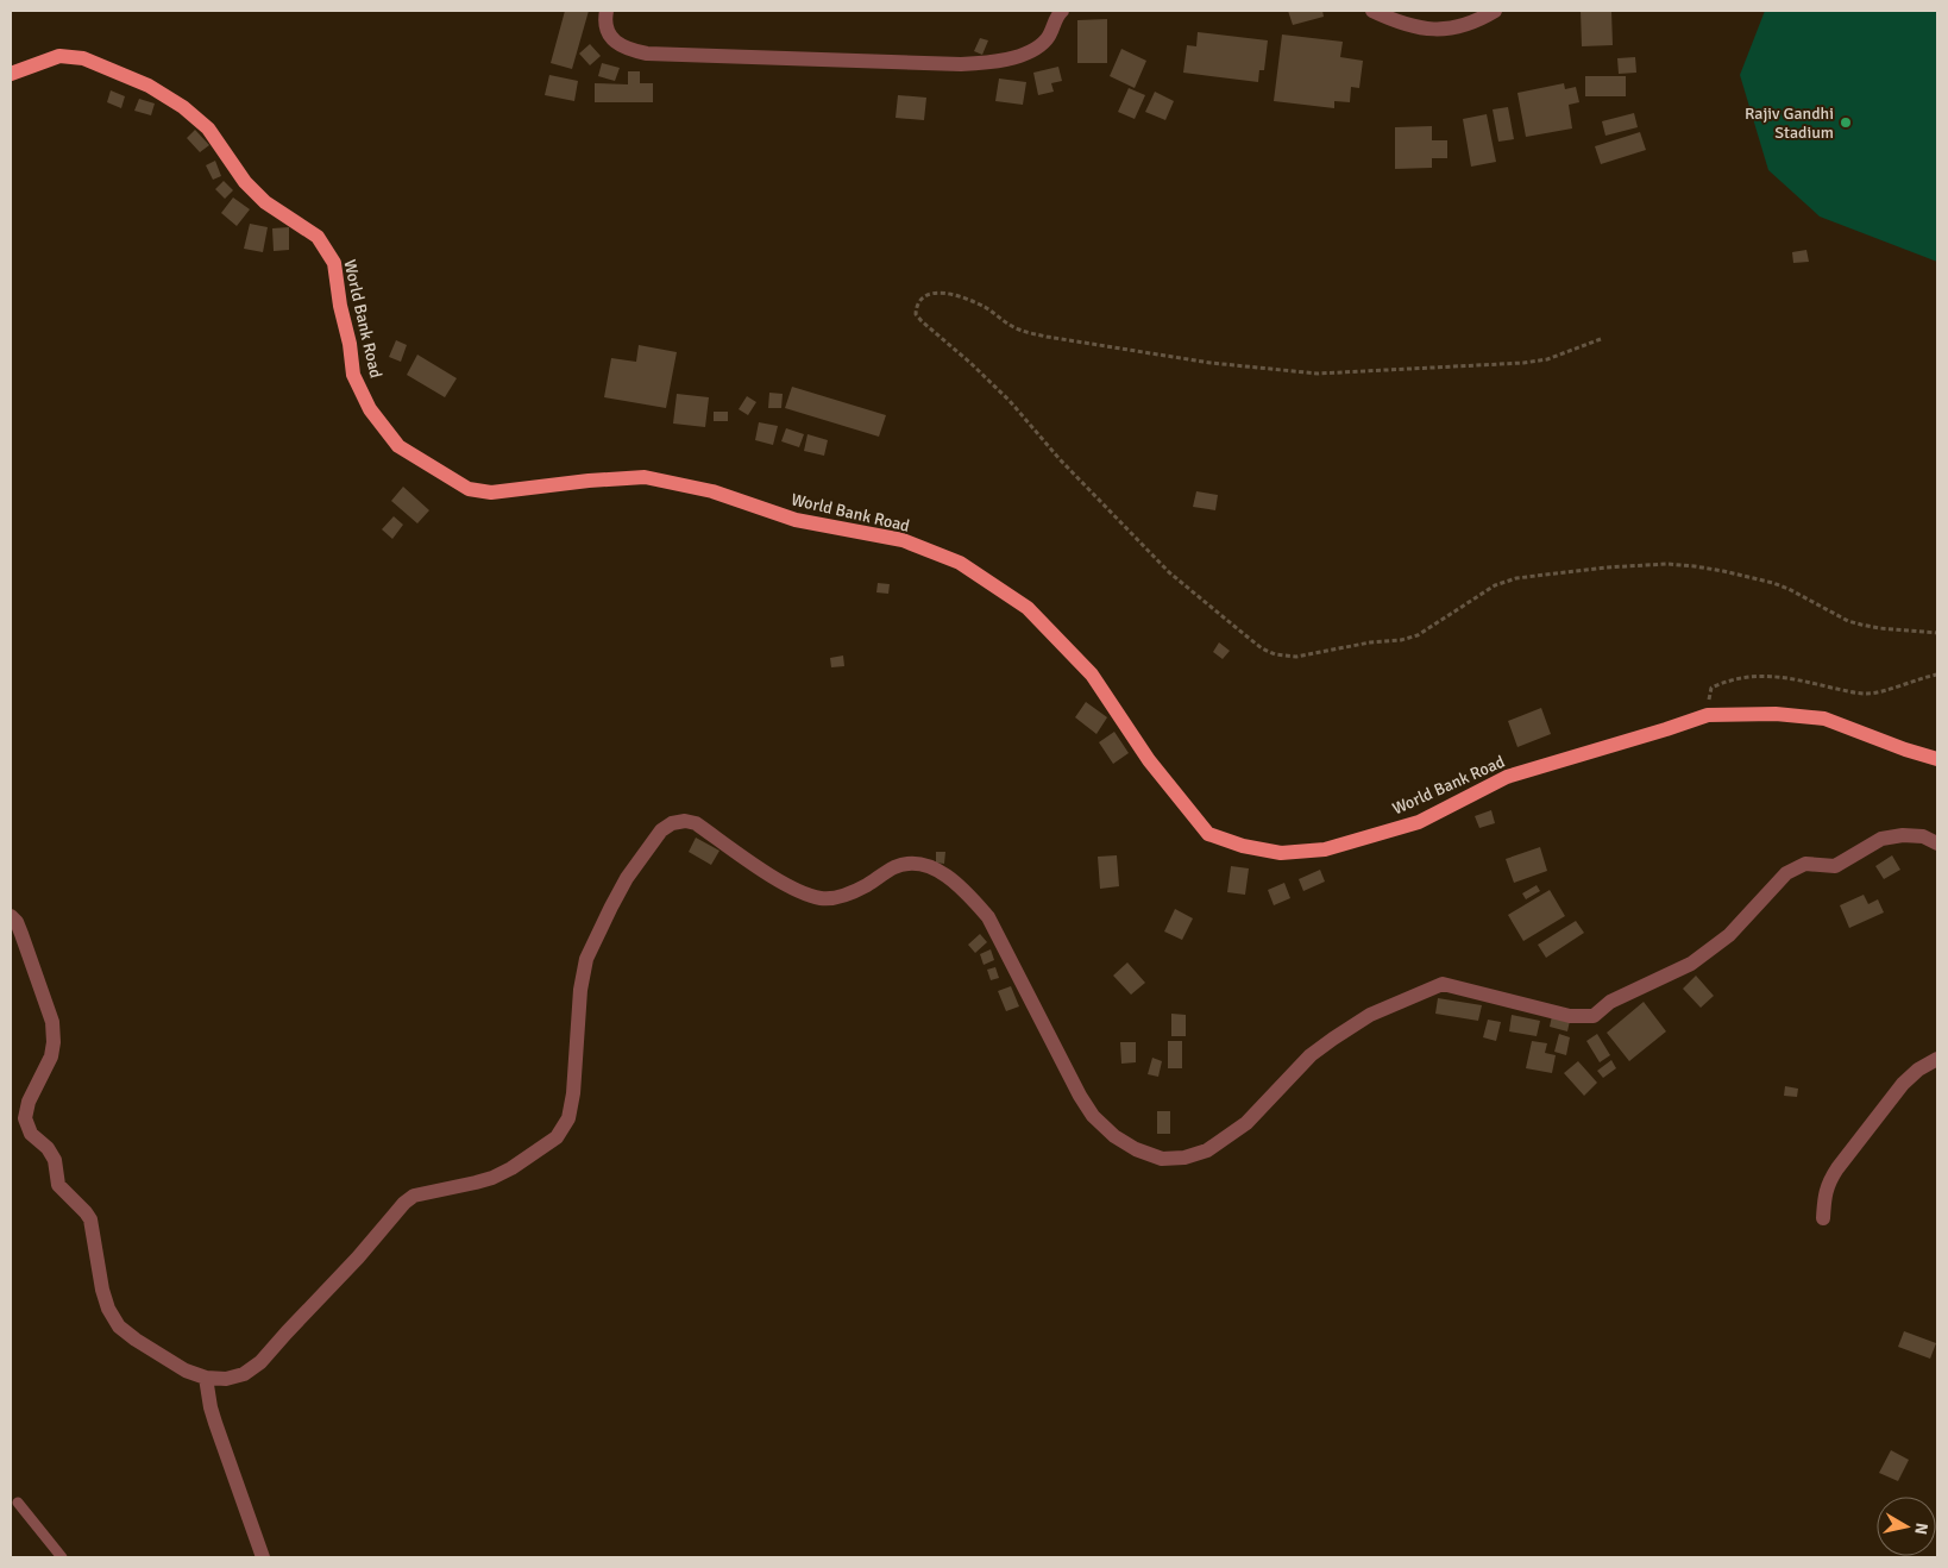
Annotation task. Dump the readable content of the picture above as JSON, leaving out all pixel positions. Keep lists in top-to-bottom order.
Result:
{
  "streets": {
    "main road": ["World Bank Road"]
  },
  "places": ["Rajiv Gandhi Stadium"],
  "north": "right"
}
